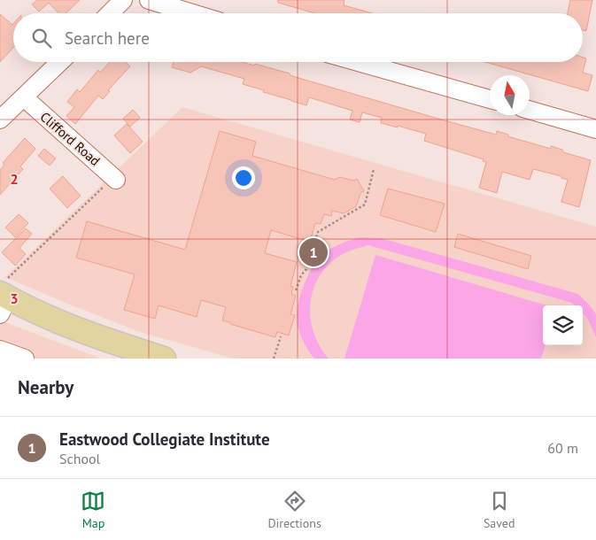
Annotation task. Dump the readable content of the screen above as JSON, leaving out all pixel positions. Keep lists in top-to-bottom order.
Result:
{
  "streets": {
    "street": ["Clifford Road"]
  },
  "north": "top",
  "page": {
    "search": "Search here",
    "pins": "1",
    "heading": "Nearby",
    "list": [
      {
        "mark": "1",
        "name": "Eastwood Collegiate Institute",
        "note": "School",
        "value": "60 m"
      }
    ],
    "nav": ["Map", "Directions", "Saved"]
  },
  "grid": {
    "rows": ["2", "3"]
  }
}
